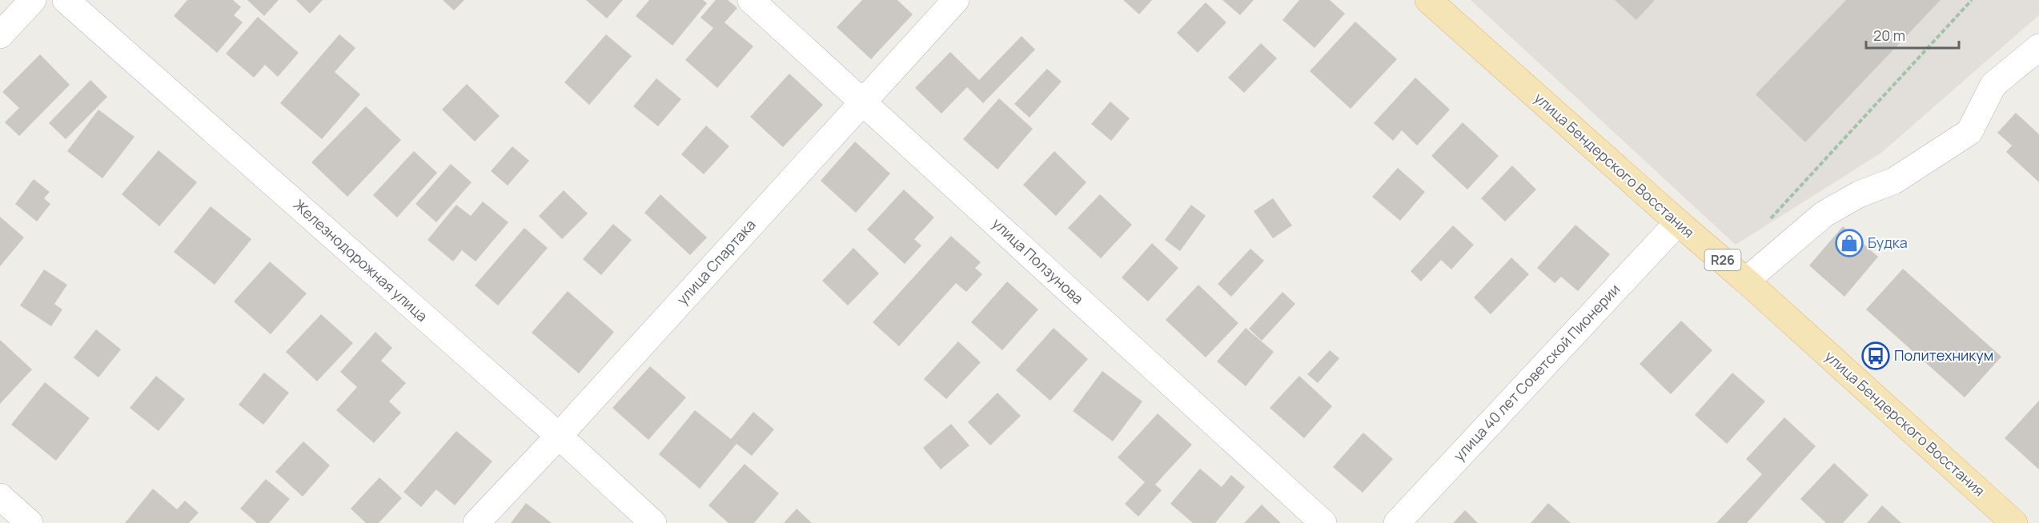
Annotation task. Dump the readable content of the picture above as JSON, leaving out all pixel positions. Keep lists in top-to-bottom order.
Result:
{
  "streets": {
    "main road": ["улица Бендерского Восстания", "R26"],
    "street": [
      "Железнодорожная улица",
      "улица Ползунова",
      "улица Спартака",
      "улица 40 лет Советской Пионерии"
    ]
  },
  "crossings": [
    ["улица Бендерского Восстания", "улица 40 лет Советской Пионерии"],
    ["Железнодорожная улица", "улица Спартака"],
    ["улица Ползунова", "улица Спартака"]
  ],
  "places": {
    "shop": ["Будка"],
    "bus stop": ["Политехникум"]
  },
  "scale_bar": "20 m"
}
